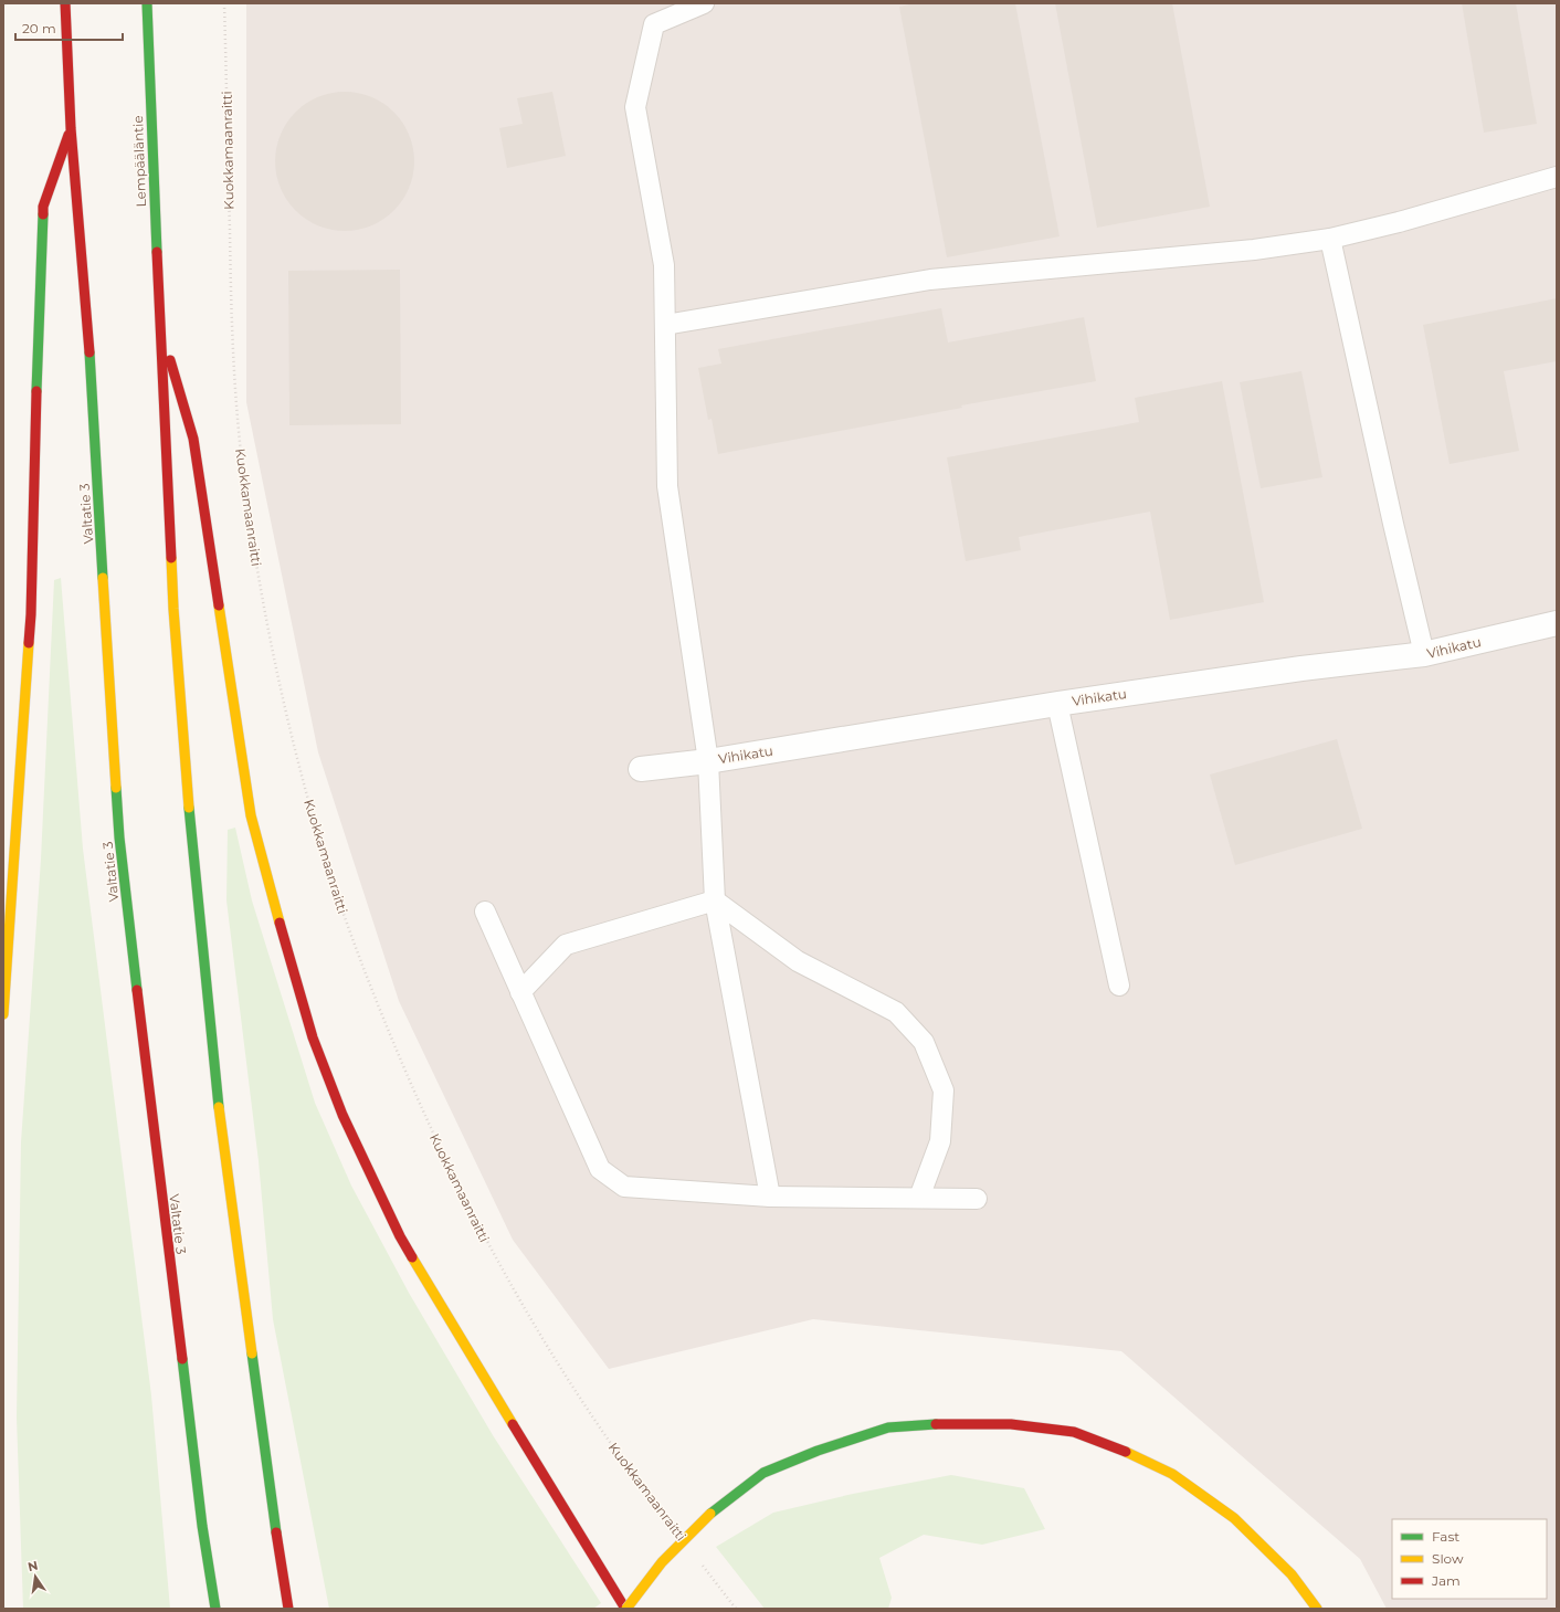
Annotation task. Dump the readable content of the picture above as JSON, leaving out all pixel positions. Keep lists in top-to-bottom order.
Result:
{
  "streets": {
    "highway": ["Lempääläntie", "Valtatie 3"],
    "street": ["Vihikatu"],
    "path": ["Kuokkamaanraitti"]
  },
  "legend": ["Fast", "Slow", "Jam"],
  "scale_bar": "20 m",
  "north": "top"
}
